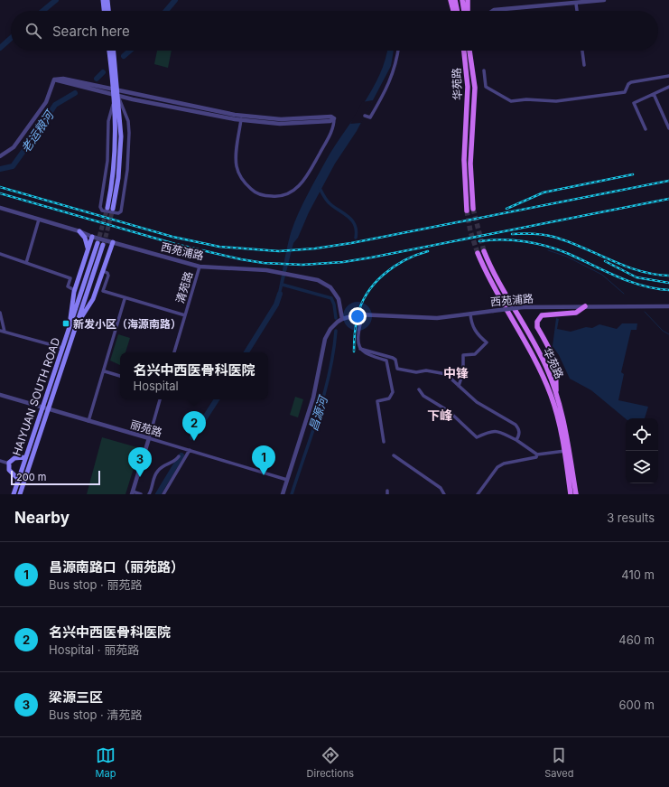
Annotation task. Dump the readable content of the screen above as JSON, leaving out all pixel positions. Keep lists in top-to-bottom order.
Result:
{
  "streets": {
    "main road": ["华苑路", "HAIYUAN SOUTH ROAD"],
    "street": ["西苑浦路", "清苑路", "丽苑路"]
  },
  "crossings": [
    ["西苑浦路", "清苑路"],
    ["HAIYUAN SOUTH ROAD", "丽苑路"]
  ],
  "districts": ["中锋", "下峰"],
  "water": ["老运粮河", "昌源河"],
  "places": {
    "transit": ["新发小区（海源南路）"]
  },
  "scale_bar": "200 m",
  "page": {
    "search": "Search here",
    "popup": ["名兴中西医骨科医院", "Hospital"],
    "pins": ["2", "1", "3"],
    "scale": "200 m",
    "heading": ["Nearby", "3 results"],
    "list": [
      {
        "mark": "1",
        "name": "昌源南路口（丽苑路）",
        "note": "Bus stop · 丽苑路",
        "value": "410 m"
      },
      {
        "mark": "2",
        "name": "名兴中西医骨科医院",
        "note": "Hospital · 丽苑路",
        "value": "460 m"
      },
      {
        "mark": "3",
        "name": "梁源三区",
        "note": "Bus stop · 清苑路",
        "value": "600 m"
      }
    ],
    "nav": ["Map", "Directions", "Saved"]
  }
}
